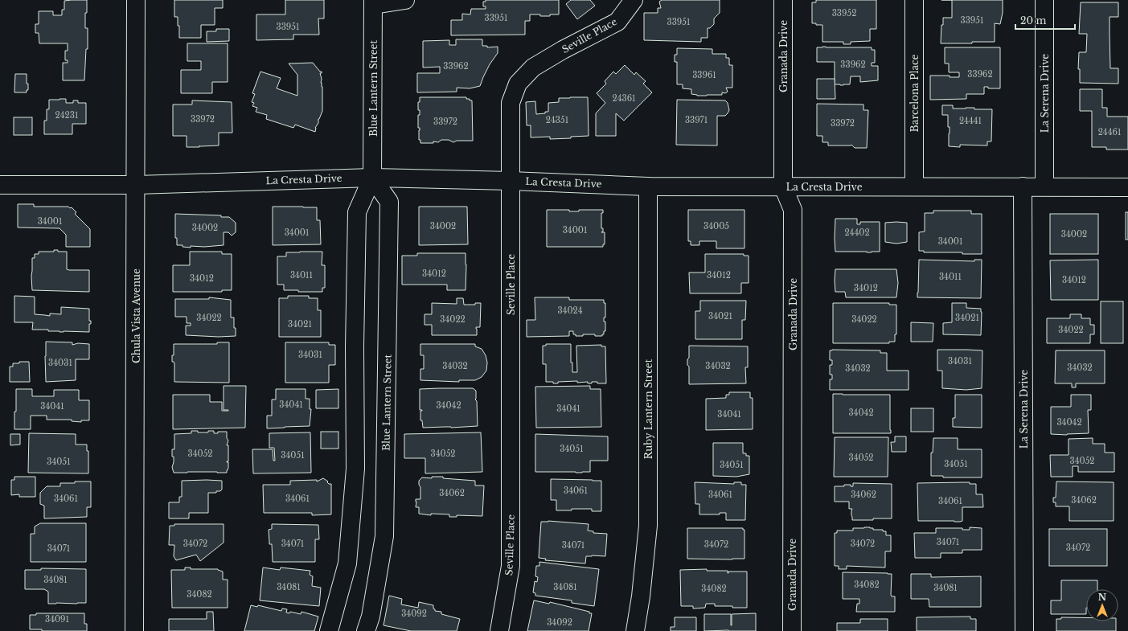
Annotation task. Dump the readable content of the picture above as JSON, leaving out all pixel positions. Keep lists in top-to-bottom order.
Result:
{
  "streets": {
    "street": [
      "Seville Place",
      "Granada Drive",
      "Blue Lantern Street",
      "Barcelona Place",
      "La Serena Drive",
      "La Cresta Drive",
      "Chula Vista Avenue",
      "Ruby Lantern Street"
    ]
  },
  "crossings": [
    ["Seville Place", "La Cresta Drive"],
    ["Granada Drive", "La Cresta Drive"],
    ["Blue Lantern Street", "La Cresta Drive"],
    ["Barcelona Place", "La Cresta Drive"],
    ["La Serena Drive", "La Cresta Drive"],
    ["La Cresta Drive", "Chula Vista Avenue"],
    ["La Cresta Drive", "Ruby Lantern Street"]
  ],
  "house_numbers": [
    "33952",
    "33951",
    "33951",
    "33951",
    "33951",
    "33962",
    "33962",
    "33962",
    "33961",
    "24361",
    "24231",
    "33972",
    "24351",
    "33971",
    "24441",
    "33972",
    "33972",
    "24461",
    "34001",
    "34002",
    "34005",
    "34002",
    "34001",
    "34001",
    "24402",
    "34002",
    "34001",
    "34012",
    "34011",
    "34012",
    "34011",
    "34012",
    "34012",
    "34012",
    "34024",
    "34021",
    "34022",
    "34021",
    "34022",
    "34022",
    "34021",
    "34022",
    "34031",
    "34031",
    "34031",
    "34032",
    "34032",
    "34032",
    "34032",
    "34041",
    "34042",
    "34041",
    "34041",
    "34042",
    "34041",
    "34042",
    "34051",
    "34052",
    "34052",
    "34051",
    "34052",
    "34052",
    "34051",
    "34051",
    "34051",
    "34061",
    "34062",
    "34061",
    "34062",
    "34061",
    "34061",
    "34062",
    "34061",
    "34071",
    "34072",
    "34071",
    "34072",
    "34072",
    "34071",
    "34072",
    "34071",
    "34081",
    "34082",
    "34081",
    "34081",
    "34081",
    "34082",
    "34082",
    "34092",
    "34091",
    "34092"
  ],
  "scale_bar": "20 m",
  "north": "top"
}
